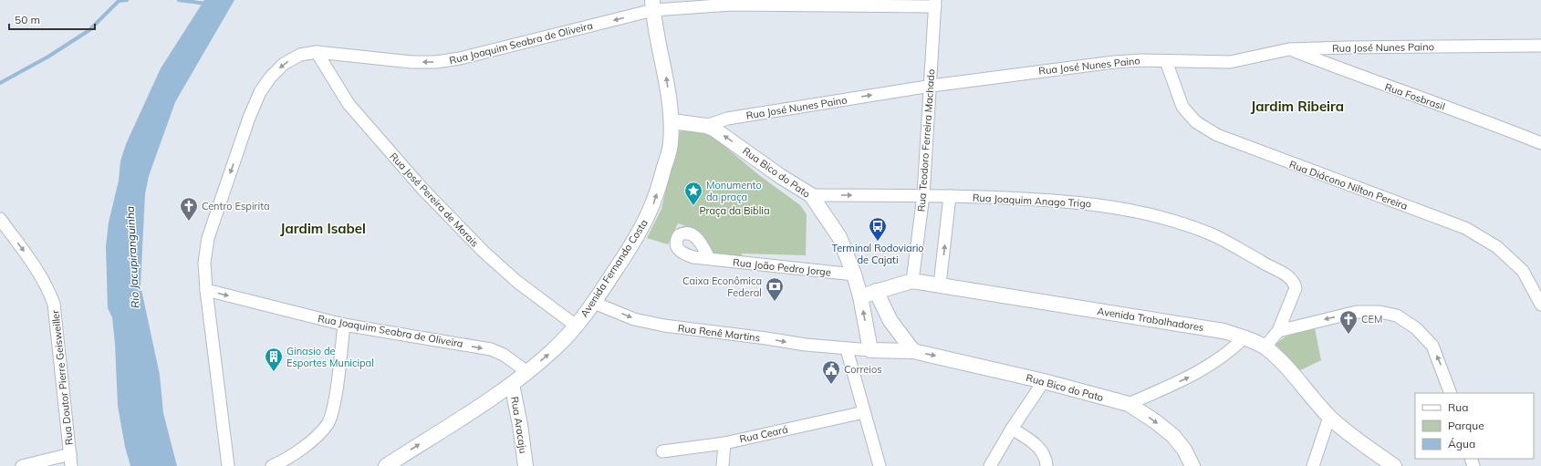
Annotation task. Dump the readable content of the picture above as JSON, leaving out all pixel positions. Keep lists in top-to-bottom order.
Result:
{
  "streets": {
    "street": [
      "Rua Joaquim Seabra de Oliveira",
      "Rua José Nunes Paino",
      "Rua Fosbrasil",
      "Rua Teodoro Ferreira Machado",
      "Rua Bico do Pato",
      "Rua Diácono Nilton Pereira",
      "Rua José Pereira de Morais",
      "Rua Joaquim Anago Trigo",
      "Rua João Pedro Jorge",
      "Avenida Fernando Costa",
      "Avenida Trabalhadores",
      "Rua Renê Martins",
      "Rua Doutor Pierre Geisweiller",
      "Rua Aracaju",
      "Rua Ceará"
    ]
  },
  "crossings": [
    ["Rua Joaquim Seabra de Oliveira", "Rua Teodoro Ferreira Machado"],
    ["Rua Joaquim Seabra de Oliveira", "Rua José Pereira de Morais"],
    ["Rua Joaquim Seabra de Oliveira", "Avenida Fernando Costa"],
    ["Rua José Nunes Paino", "Rua Fosbrasil"],
    ["Rua José Nunes Paino", "Rua Teodoro Ferreira Machado"],
    ["Rua José Nunes Paino", "Rua Bico do Pato"],
    ["Rua José Nunes Paino", "Rua Diácono Nilton Pereira"],
    ["Rua Teodoro Ferreira Machado", "Rua Joaquim Anago Trigo"],
    ["Rua Teodoro Ferreira Machado", "Avenida Trabalhadores"],
    ["Rua Bico do Pato", "Rua Joaquim Anago Trigo"],
    ["Rua Bico do Pato", "Rua João Pedro Jorge"],
    ["Rua Bico do Pato", "Avenida Fernando Costa"],
    ["Rua Bico do Pato", "Avenida Trabalhadores"],
    ["Rua Bico do Pato", "Rua Renê Martins"],
    ["Rua José Pereira de Morais", "Avenida Fernando Costa"],
    ["Rua Joaquim Anago Trigo", "Avenida Trabalhadores"],
    ["Avenida Fernando Costa", "Rua Renê Martins"],
    ["Avenida Fernando Costa", "Rua Aracaju"]
  ],
  "one_way": ["Avenida Fernando Costa", "Rua Renê Martins", "Rua Doutor Pierre Geisweiller"],
  "districts": ["Jardim Ribeira", "Jardim Isabel"],
  "water": ["Rio Jacupiranguinha"],
  "parks": ["Praça da Biblia"],
  "places": {
    "place": ["Monumento da praça"],
    "church": ["Centro Espirita", "CEM"],
    "bus stop": ["Terminal Rodoviario de Cajati"],
    "bank": ["Caixa Econômica Federal"],
    "building": ["Ginasio de Esportes Municipal"],
    "public building": ["Correios"]
  },
  "legend": ["Rua", "Parque", "Água"],
  "scale_bar": "50 m"
}
